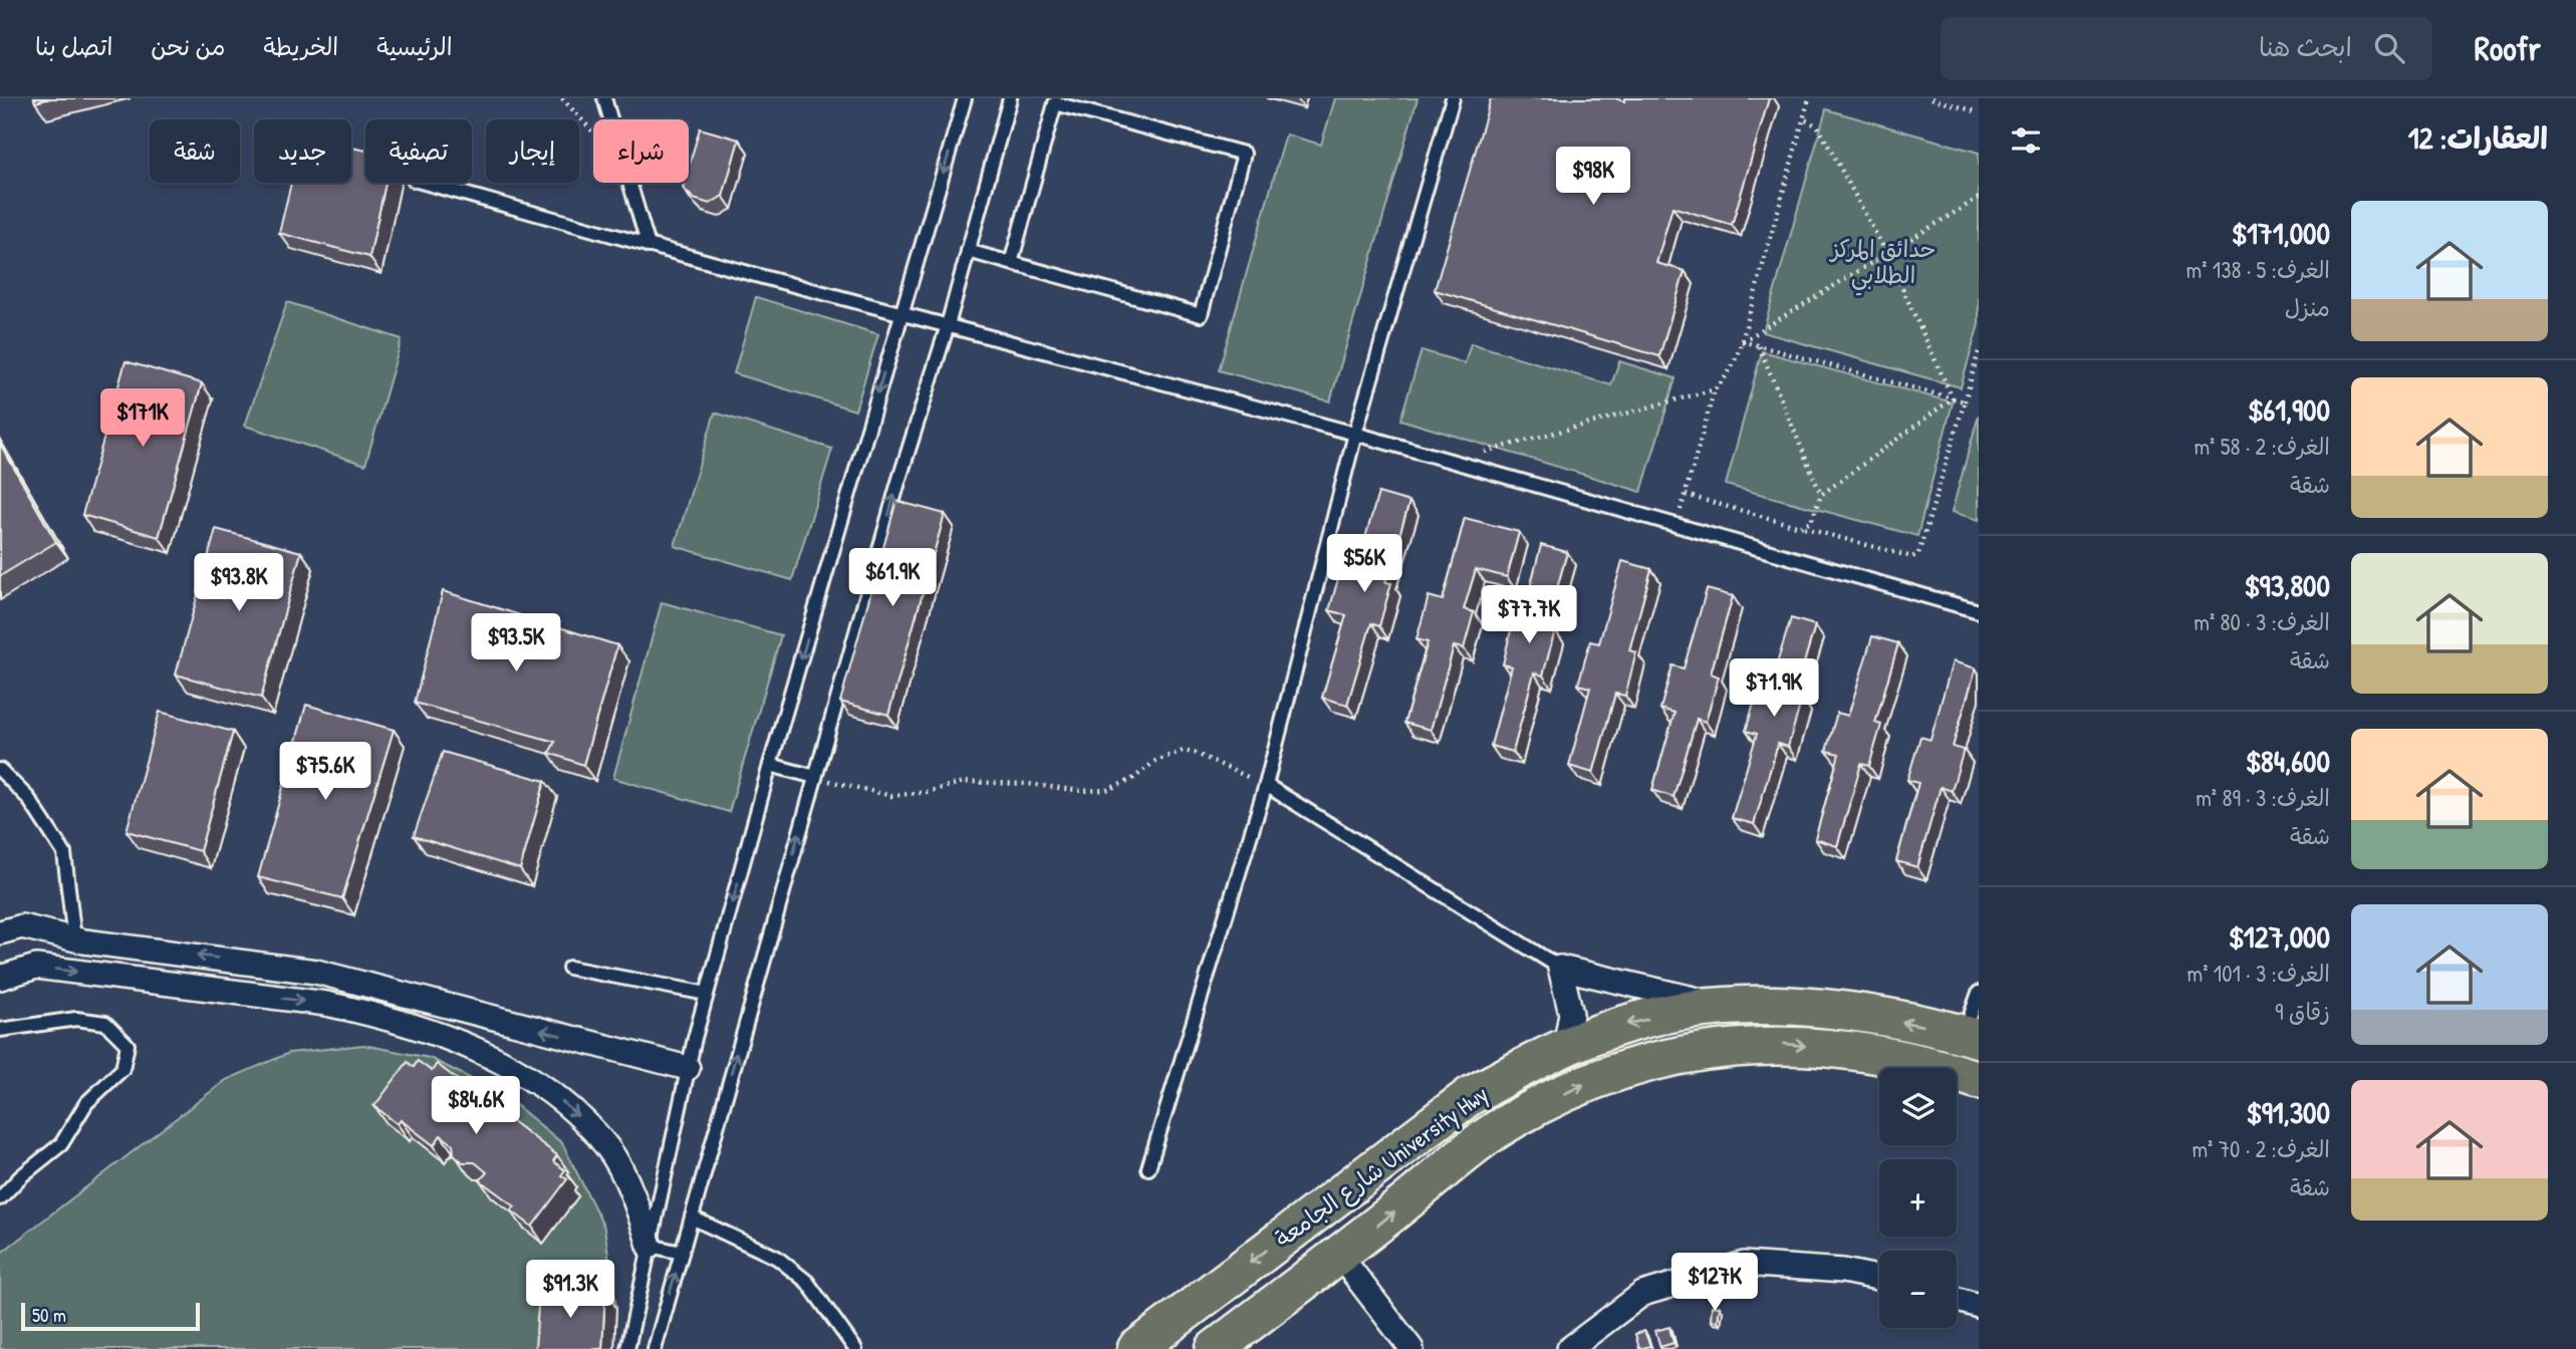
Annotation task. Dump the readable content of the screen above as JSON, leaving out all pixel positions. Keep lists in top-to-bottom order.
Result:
{
  "streets": {
    "main road": ["شارع الجامعة University Hwy"]
  },
  "parks": ["حدائق المركز الطلابي"],
  "scale_bar": "50 m",
  "page": {
    "header": "Roofr",
    "search": "ابحث هنا",
    "nav": [
      "الرئيسية",
      "الخريطة",
      "من نحن",
      "اتصل بنا"
    ],
    "heading": "العقارات: 12",
    "chip": [
      "شراء",
      "إيجار",
      "تصفية",
      "جديد",
      "شقة"
    ],
    "price": [
      "$98K",
      "$171K",
      "$56K",
      "$61.9K",
      "$93.8K",
      "$77.7K",
      "$93.5K",
      "$71.9K",
      "$75.6K",
      "$84.6K",
      "$127K",
      "$91.3K"
    ],
    "list": [
      {
        "name": "$171,000",
        "note": "الغرف: 5 · 138 m² · منزل"
      },
      {
        "name": "$61,900",
        "note": "الغرف: 2 · 58 m² · شقة"
      },
      {
        "name": "$93,800",
        "note": "الغرف: 3 · 80 m² · شقة"
      },
      {
        "name": "$84,600",
        "note": "الغرف: 3 · 89 m² · شقة"
      },
      {
        "name": "$127,000",
        "note": "الغرف: 3 · 101 m² · زقاق 9"
      },
      {
        "name": "$91,300",
        "note": "الغرف: 2 · 70 m² · شقة"
      }
    ],
    "map_buttons": ["+", "−"],
    "scale": "50 m"
  }
}
